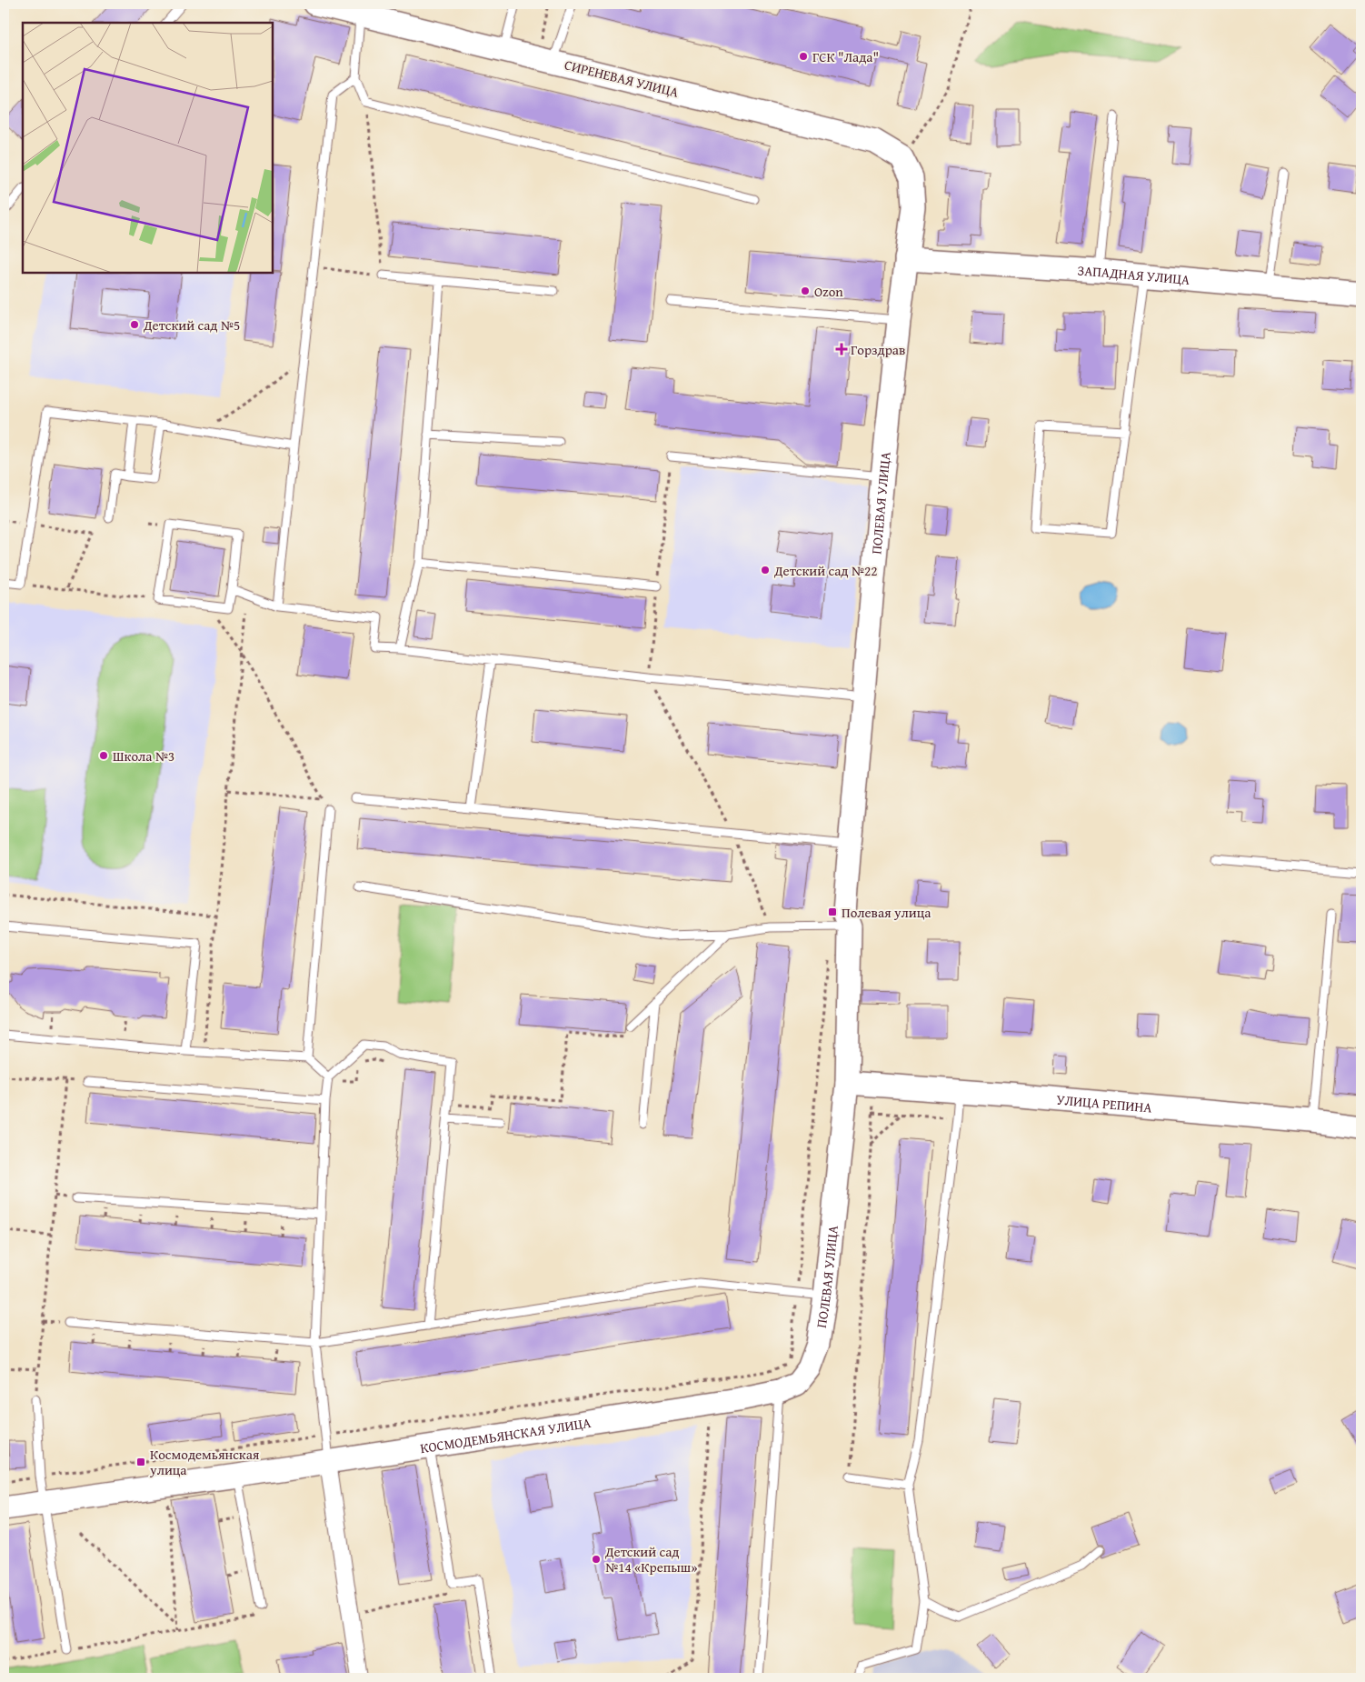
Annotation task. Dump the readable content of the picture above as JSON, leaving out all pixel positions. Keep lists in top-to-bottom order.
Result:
{
  "streets": {
    "street": [
      "СИРЕНЕВАЯ УЛИЦА",
      "ЗАПАДНАЯ УЛИЦА",
      "ПОЛЕВАЯ УЛИЦА",
      "УЛИЦА РЕПИНА",
      "КОСМОДЕМЬЯНСКАЯ УЛИЦА"
    ]
  },
  "crossings": [
    ["СИРЕНЕВАЯ УЛИЦА", "ПОЛЕВАЯ УЛИЦА"],
    ["ЗАПАДНАЯ УЛИЦА", "ПОЛЕВАЯ УЛИЦА"],
    ["ПОЛЕВАЯ УЛИЦА", "УЛИЦА РЕПИНА"],
    ["ПОЛЕВАЯ УЛИЦА", "КОСМОДЕМЬЯНСКАЯ УЛИЦА"]
  ],
  "places": {
    "other": [
      "ГСК \"Лада\"",
      "Ozon",
      "Детский сад №5",
      "Детский сад №22",
      "Школа №3",
      "Детский сад №14 «Крепыш»"
    ],
    "health": ["Горздрав"],
    "transit": ["Полевая улица", "Космодемьянская улица"]
  }
}
